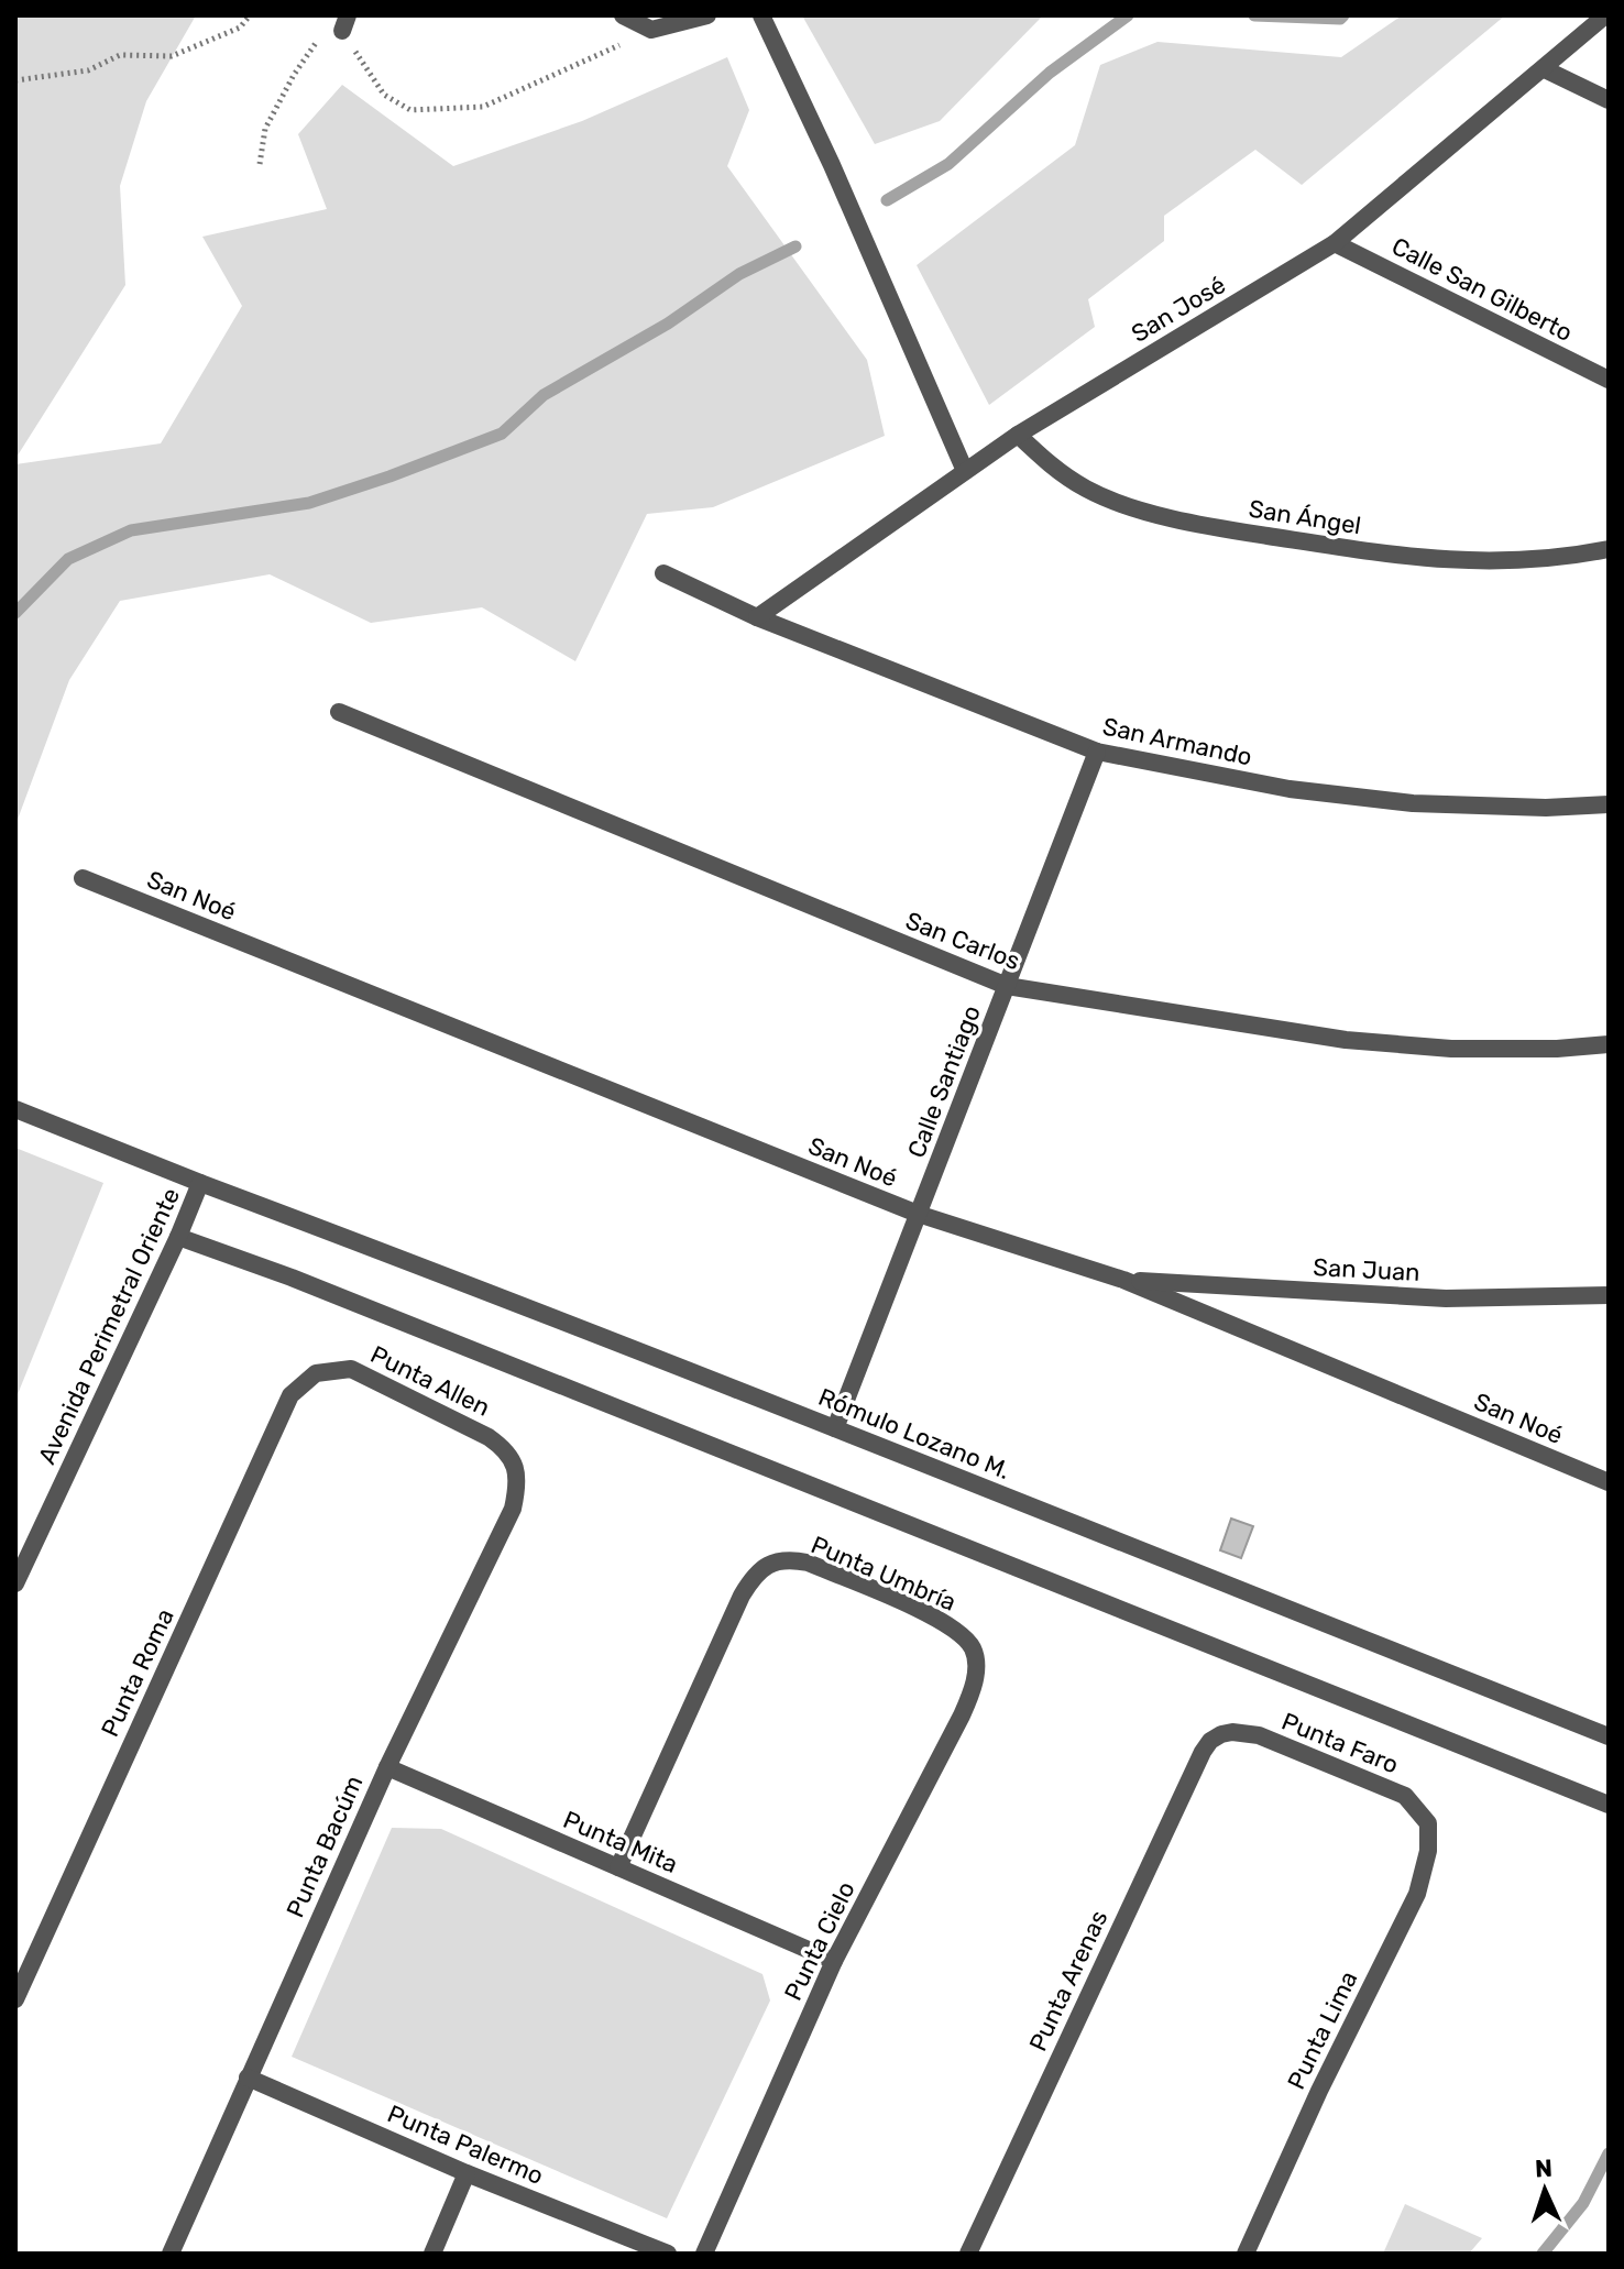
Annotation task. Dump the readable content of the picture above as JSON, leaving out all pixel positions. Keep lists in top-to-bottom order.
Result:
{
  "streets": {
    "street": [
      "Calle San Gilberto",
      "San José",
      "San Ángel",
      "San Armando",
      "San Noé",
      "San Carlos",
      "Calle Santiago",
      "San Juan",
      "Avenida Perimetral Oriente",
      "Punta Allen",
      "Rómulo Lozano M.",
      "Punta Umbría",
      "Punta Roma",
      "Punta Faro",
      "Punta Mita",
      "Punta Bacúm",
      "Punta Cielo",
      "Punta Arenas",
      "Punta Lima",
      "Punta Palermo"
    ]
  },
  "crossings": [
    ["Calle San Gilberto", "San José"],
    ["San José", "San Ángel"],
    ["San José", "San Armando"],
    ["San Armando", "Calle Santiago"],
    ["San Noé", "Calle Santiago"],
    ["San Noé", "San Juan"],
    ["San Carlos", "Calle Santiago"],
    ["Calle Santiago", "Rómulo Lozano M."],
    ["Avenida Perimetral Oriente", "Rómulo Lozano M."],
    ["Punta Allen", "Punta Roma"],
    ["Punta Allen", "Punta Bacúm"],
    ["Punta Umbría", "Punta Mita"],
    ["Punta Umbría", "Punta Cielo"],
    ["Punta Faro", "Punta Arenas"],
    ["Punta Faro", "Punta Lima"],
    ["Punta Mita", "Punta Bacúm"],
    ["Punta Mita", "Punta Cielo"],
    ["Punta Bacúm", "Punta Palermo"]
  ],
  "north": "top"
}
